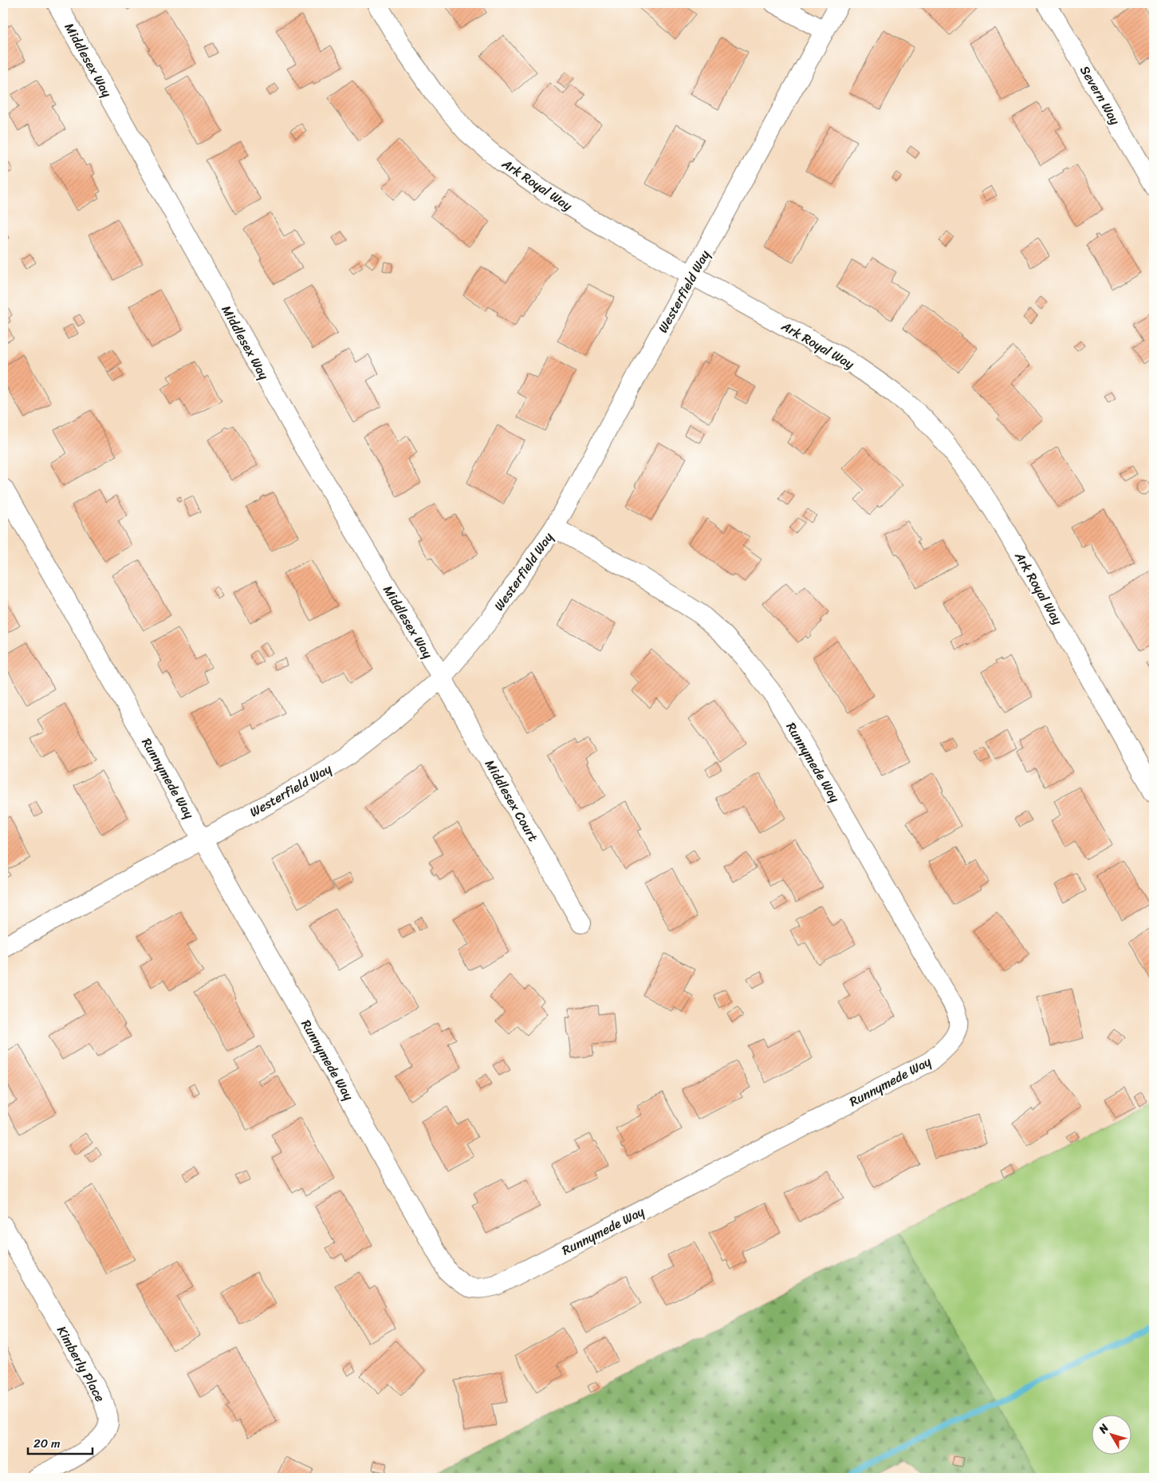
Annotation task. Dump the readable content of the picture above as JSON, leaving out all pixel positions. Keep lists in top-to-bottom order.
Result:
{
  "streets": {
    "street": [
      "Middlesex Way",
      "Severn Way",
      "Ark Royal Way",
      "Westerfield Way",
      "Runnymede Way",
      "Middlesex Court",
      "Kimberly Place"
    ]
  },
  "crossings": [
    ["Middlesex Way", "Westerfield Way"],
    ["Middlesex Way", "Middlesex Court"],
    ["Ark Royal Way", "Westerfield Way"],
    ["Westerfield Way", "Runnymede Way"],
    ["Westerfield Way", "Middlesex Court"]
  ],
  "scale_bar": "20 m",
  "north": "top left"
}
